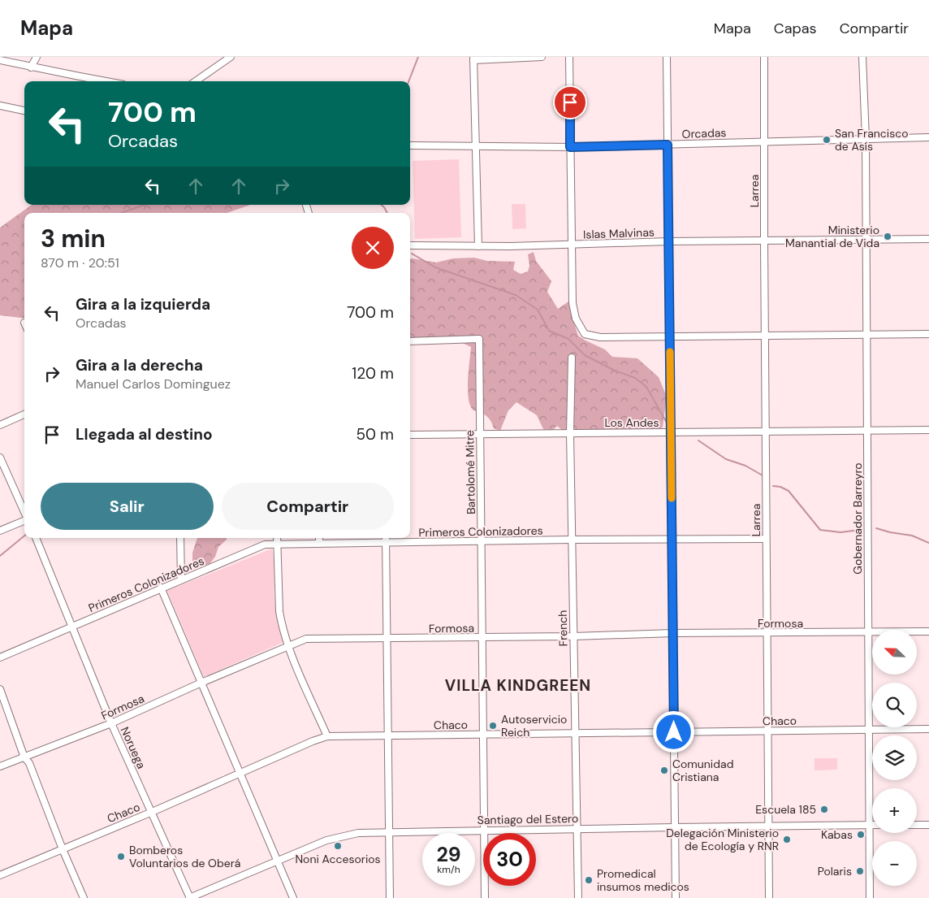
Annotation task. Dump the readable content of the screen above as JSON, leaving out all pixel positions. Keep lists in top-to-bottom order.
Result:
{
  "streets": {
    "street": [
      "Orcadas",
      "Larrea",
      "Islas Malvinas",
      "Los Andes",
      "Bartolomé Mitre",
      "Gobernador Barreyro",
      "Primeros Colonizadores",
      "Formosa",
      "French",
      "Chaco",
      "Noruega",
      "Santiago del Estero"
    ]
  },
  "crossings": [
    ["Orcadas", "Larrea"],
    ["Orcadas", "Gobernador Barreyro"],
    ["Larrea", "Islas Malvinas"],
    ["Larrea", "Los Andes"],
    ["Larrea", "Primeros Colonizadores"],
    ["Larrea", "Formosa"],
    ["Larrea", "Chaco"],
    ["Larrea", "Santiago del Estero"],
    ["Islas Malvinas", "Gobernador Barreyro"],
    ["Los Andes", "Bartolomé Mitre"],
    ["Los Andes", "Gobernador Barreyro"],
    ["Los Andes", "French"],
    ["Bartolomé Mitre", "Primeros Colonizadores"],
    ["Bartolomé Mitre", "Formosa"],
    ["Bartolomé Mitre", "Chaco"],
    ["Bartolomé Mitre", "Santiago del Estero"],
    ["Gobernador Barreyro", "Formosa"],
    ["Gobernador Barreyro", "Chaco"],
    ["Gobernador Barreyro", "Santiago del Estero"],
    ["Primeros Colonizadores", "French"],
    ["Primeros Colonizadores", "Noruega"],
    ["Formosa", "French"],
    ["Formosa", "Noruega"],
    ["French", "Chaco"],
    ["French", "Santiago del Estero"],
    ["Chaco", "Noruega"],
    ["Noruega", "Santiago del Estero"]
  ],
  "districts": ["VILLA KINDGREEN"],
  "places": [
    "San Francisco de Asís",
    "Ministerio Manantial de Vida",
    "Autoservicio Reich",
    "Comunidad Cristiana",
    "Escuela 185",
    "Kabas",
    "Delegación Ministerio de Ecología y RNR",
    "Noni Accesorios",
    "Bomberos Voluntarios de Oberá",
    "Polaris",
    "Promedical insumos medicos"
  ],
  "north": "top left",
  "page": {
    "header": "Mapa",
    "nav": ["Mapa", "Capas", "Compartir"],
    "turn": ["700 m", "Orcadas"],
    "heading": ["3 min", "870 m · 20:51"],
    "list": [
      {
        "name": "Gira a la izquierda",
        "note": "Orcadas",
        "value": "700 m"
      },
      {
        "name": "Gira a la derecha",
        "note": "Manuel Carlos Dominguez",
        "value": "120 m"
      },
      {
        "name": "Llegada al destino",
        "value": "50 m"
      }
    ],
    "buttons": ["Salir", "Compartir"],
    "map_buttons": ["+", "−"],
    "speed": "29 km/h",
    "limit": "30"
  }
}
